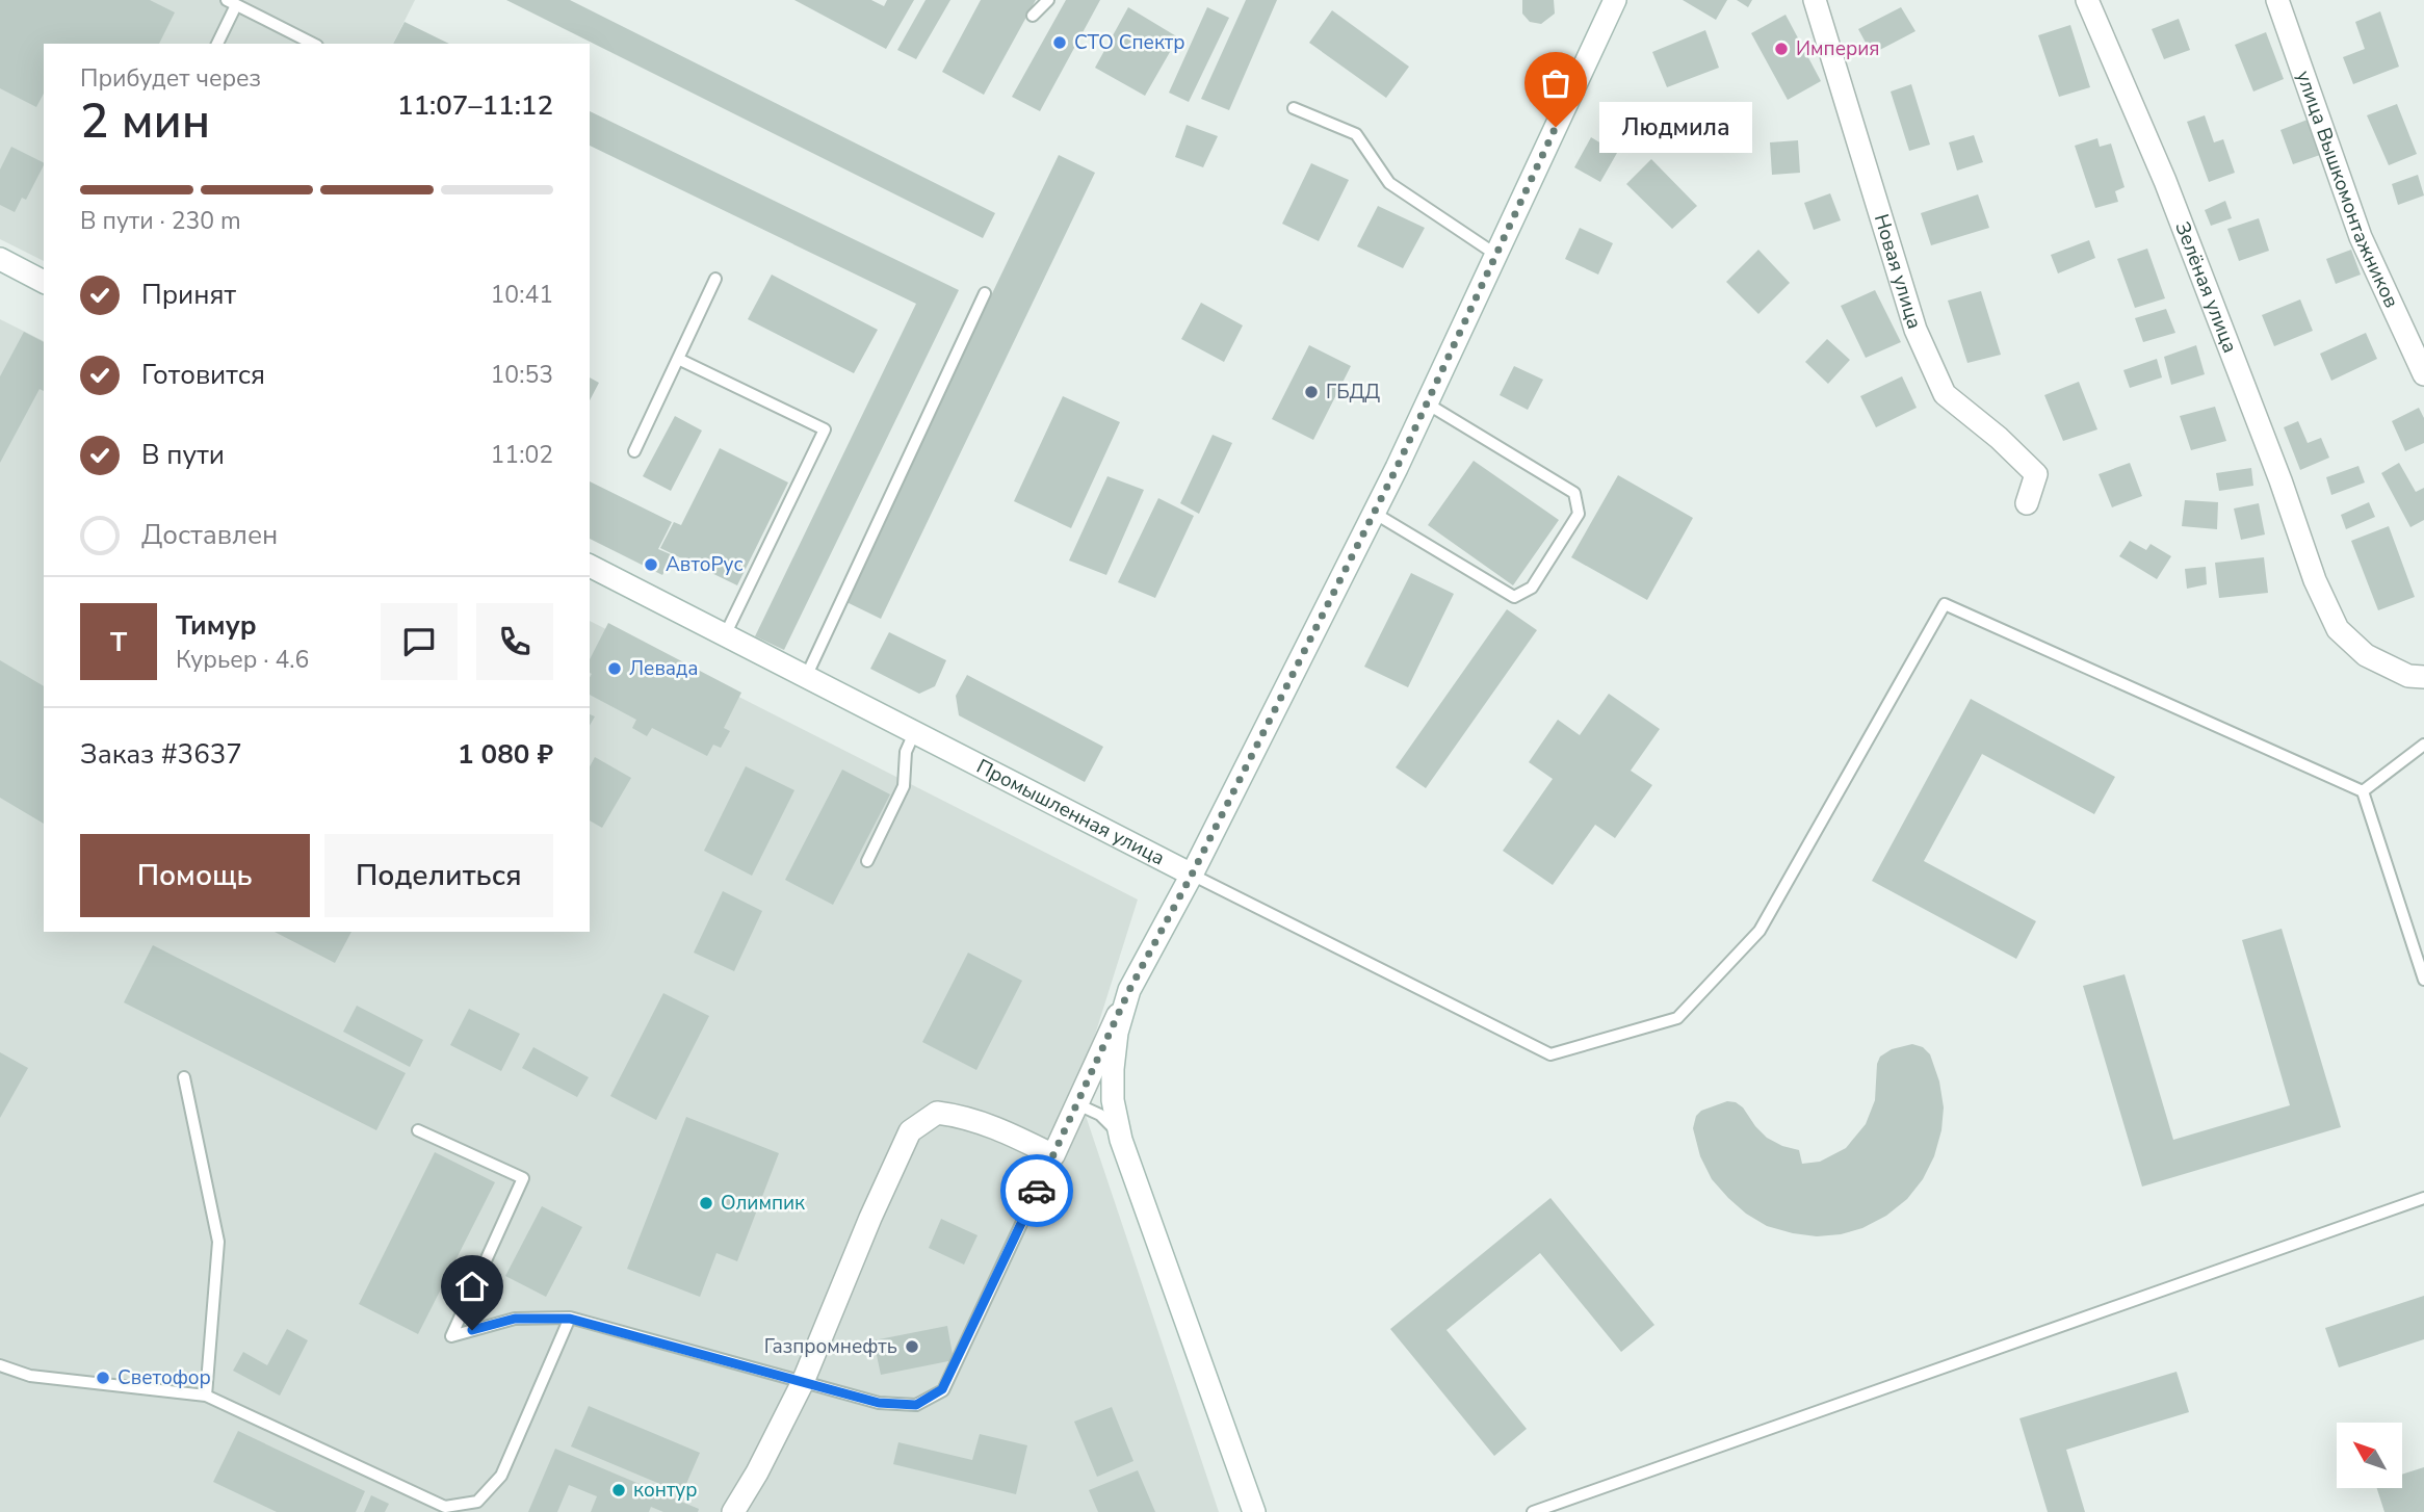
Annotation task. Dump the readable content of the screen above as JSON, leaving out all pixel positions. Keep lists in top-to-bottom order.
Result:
{
  "streets": {
    "street": [
      "улица Вышкомонтажников",
      "Новая улица",
      "Зелёная улица",
      "Промышленная улица"
    ]
  },
  "places": [
    "СТО Спектр",
    "Империя",
    "Людмила",
    "ГБДД",
    "АвтоРус",
    "Левада",
    "Олимпик",
    "Газпромнефть",
    "Светофор",
    "контур"
  ],
  "north": "top left",
  "page": {
    "heading": ["2 мин", "Прибудет через", "11:07–11:12"],
    "panel": [
      "Тимур",
      "Курьер · 4.6",
      "Заказ #3637",
      "1 080 ₽"
    ],
    "bubble": "Людмила",
    "bar": "В пути · 230 m",
    "list": [
      ["Принят", "10:41"],
      ["Готовится", "10:53"],
      ["В пути", "11:02"],
      "Доставлен"
    ],
    "round": "Т",
    "buttons": ["Помощь", "Поделиться"]
  }
}
